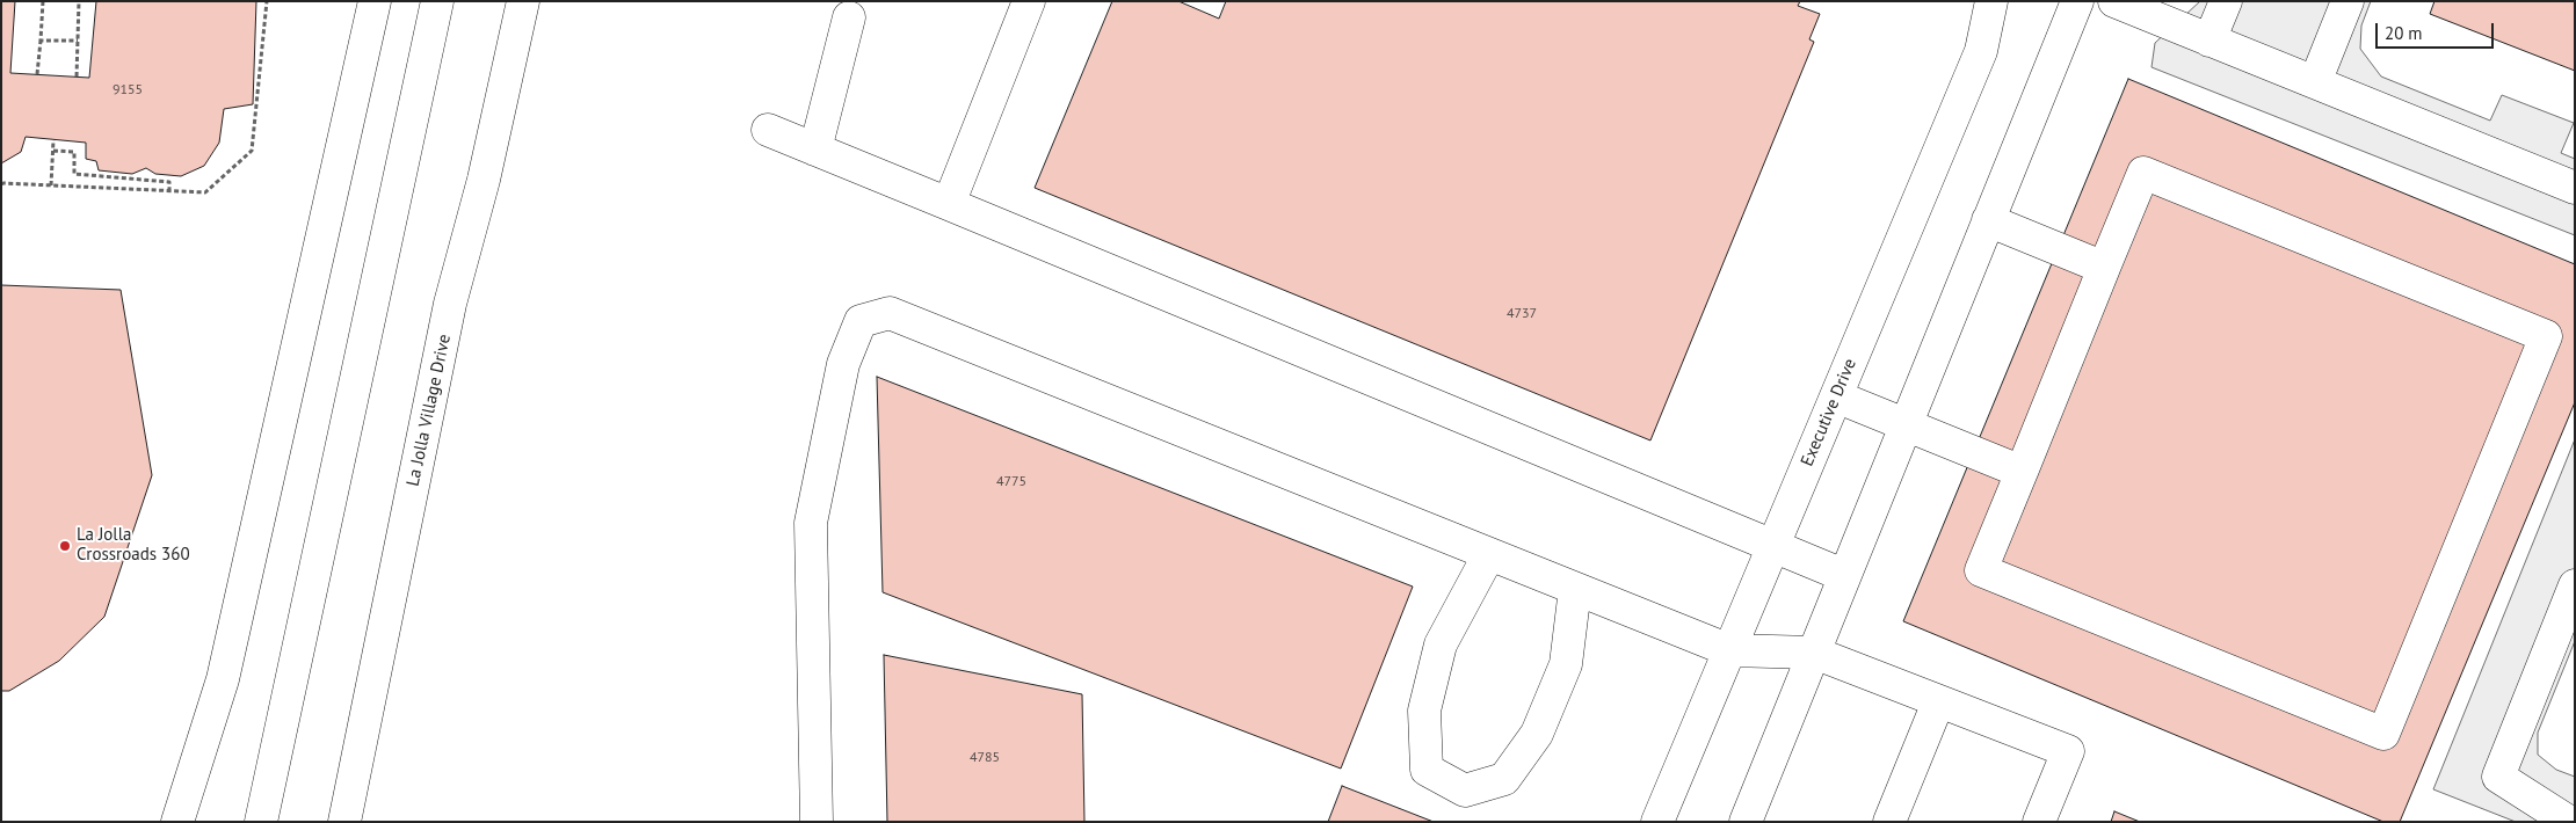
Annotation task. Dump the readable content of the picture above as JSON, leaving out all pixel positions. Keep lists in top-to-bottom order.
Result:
{
  "streets": {
    "main road": ["La Jolla Village Drive", "Executive Drive"]
  },
  "places": ["La Jolla Crossroads 360"],
  "house_numbers": [
    "9155",
    "4737",
    "4775",
    "4785"
  ],
  "scale_bar": "20 m"
}
